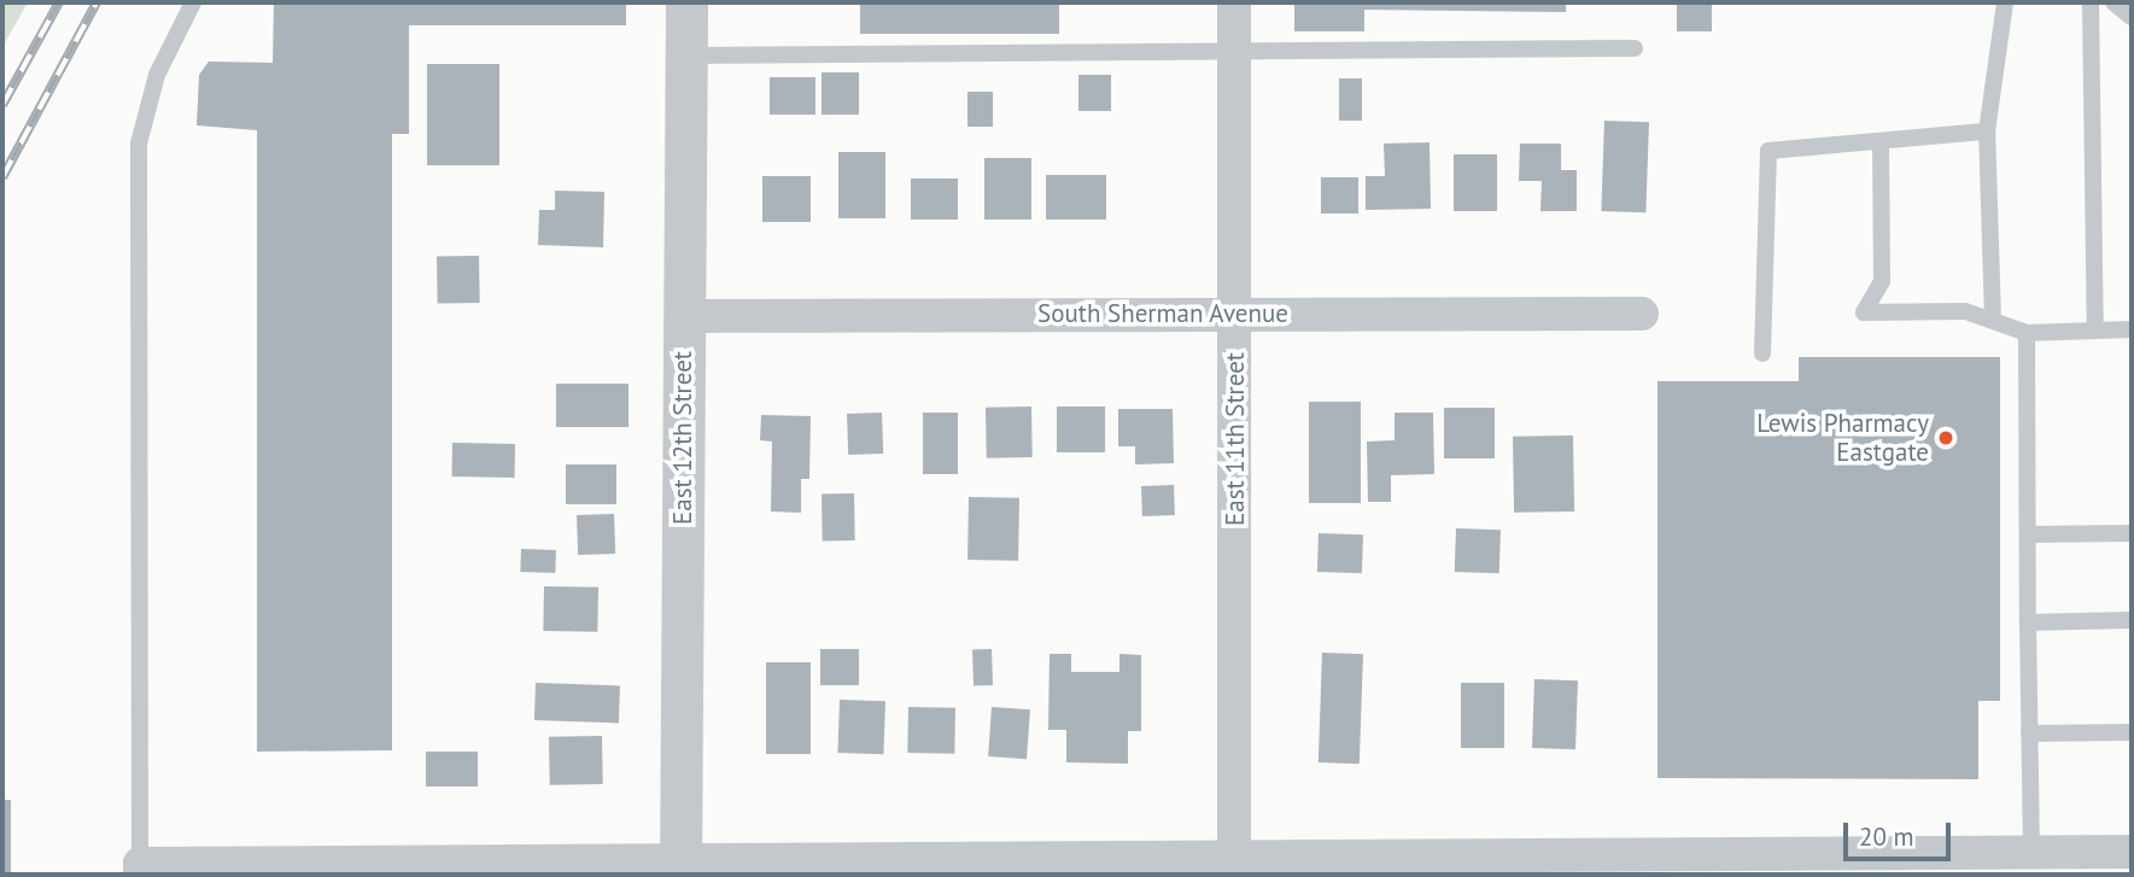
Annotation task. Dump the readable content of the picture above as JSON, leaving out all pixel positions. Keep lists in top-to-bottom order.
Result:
{
  "streets": {
    "street": ["South Sherman Avenue", "East 12th Street", "East 11th Street"]
  },
  "crossings": [
    ["South Sherman Avenue", "East 12th Street"],
    ["South Sherman Avenue", "East 11th Street"]
  ],
  "places": ["Lewis Pharmacy Eastgate"],
  "scale_bar": "20 m"
}
